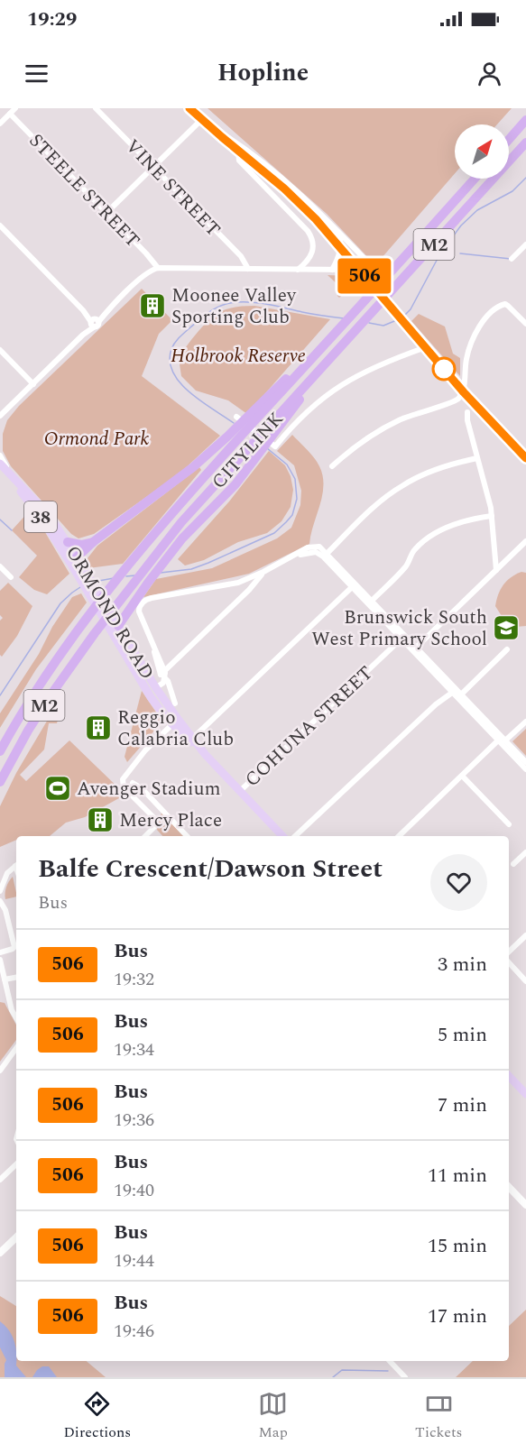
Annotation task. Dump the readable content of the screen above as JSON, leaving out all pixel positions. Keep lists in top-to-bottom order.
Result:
{
  "streets": {
    "highway": ["M2", "CITYLINK"],
    "main road": ["38", "ORMOND ROAD"],
    "street": ["VINE STREET", "STEELE STREET", "COHUNA STREET"]
  },
  "crossings": [
    ["38", "ORMOND ROAD"],
    ["38", "COHUNA STREET"]
  ],
  "parks": ["Holbrook Reserve", "Ormond Park"],
  "places": {
    "building": ["Moonee Valley Sporting Club", "Reggio Calabria Club", "Mercy Place"],
    "school or university": ["Brunswick South West Primary School"],
    "sports": ["Avenger Stadium"]
  },
  "lines": ["bus line 506"],
  "north": "top right",
  "page": {
    "status": "19:29",
    "header": "Hopline",
    "on_map": "506",
    "heading": ["Balfe Crescent/Dawson Street", "Bus"],
    "list": [
      {
        "mark": "506",
        "name": "Bus",
        "note": "19:32",
        "value": "3 min"
      },
      {
        "mark": "506",
        "name": "Bus",
        "note": "19:34",
        "value": "5 min"
      },
      {
        "mark": "506",
        "name": "Bus",
        "note": "19:36",
        "value": "7 min"
      },
      {
        "mark": "506",
        "name": "Bus",
        "note": "19:40",
        "value": "11 min"
      },
      {
        "mark": "506",
        "name": "Bus",
        "note": "19:44",
        "value": "15 min"
      },
      {
        "mark": "506",
        "name": "Bus",
        "note": "19:46",
        "value": "17 min"
      }
    ],
    "tabs": ["Directions", "Map", "Tickets"]
  }
}
